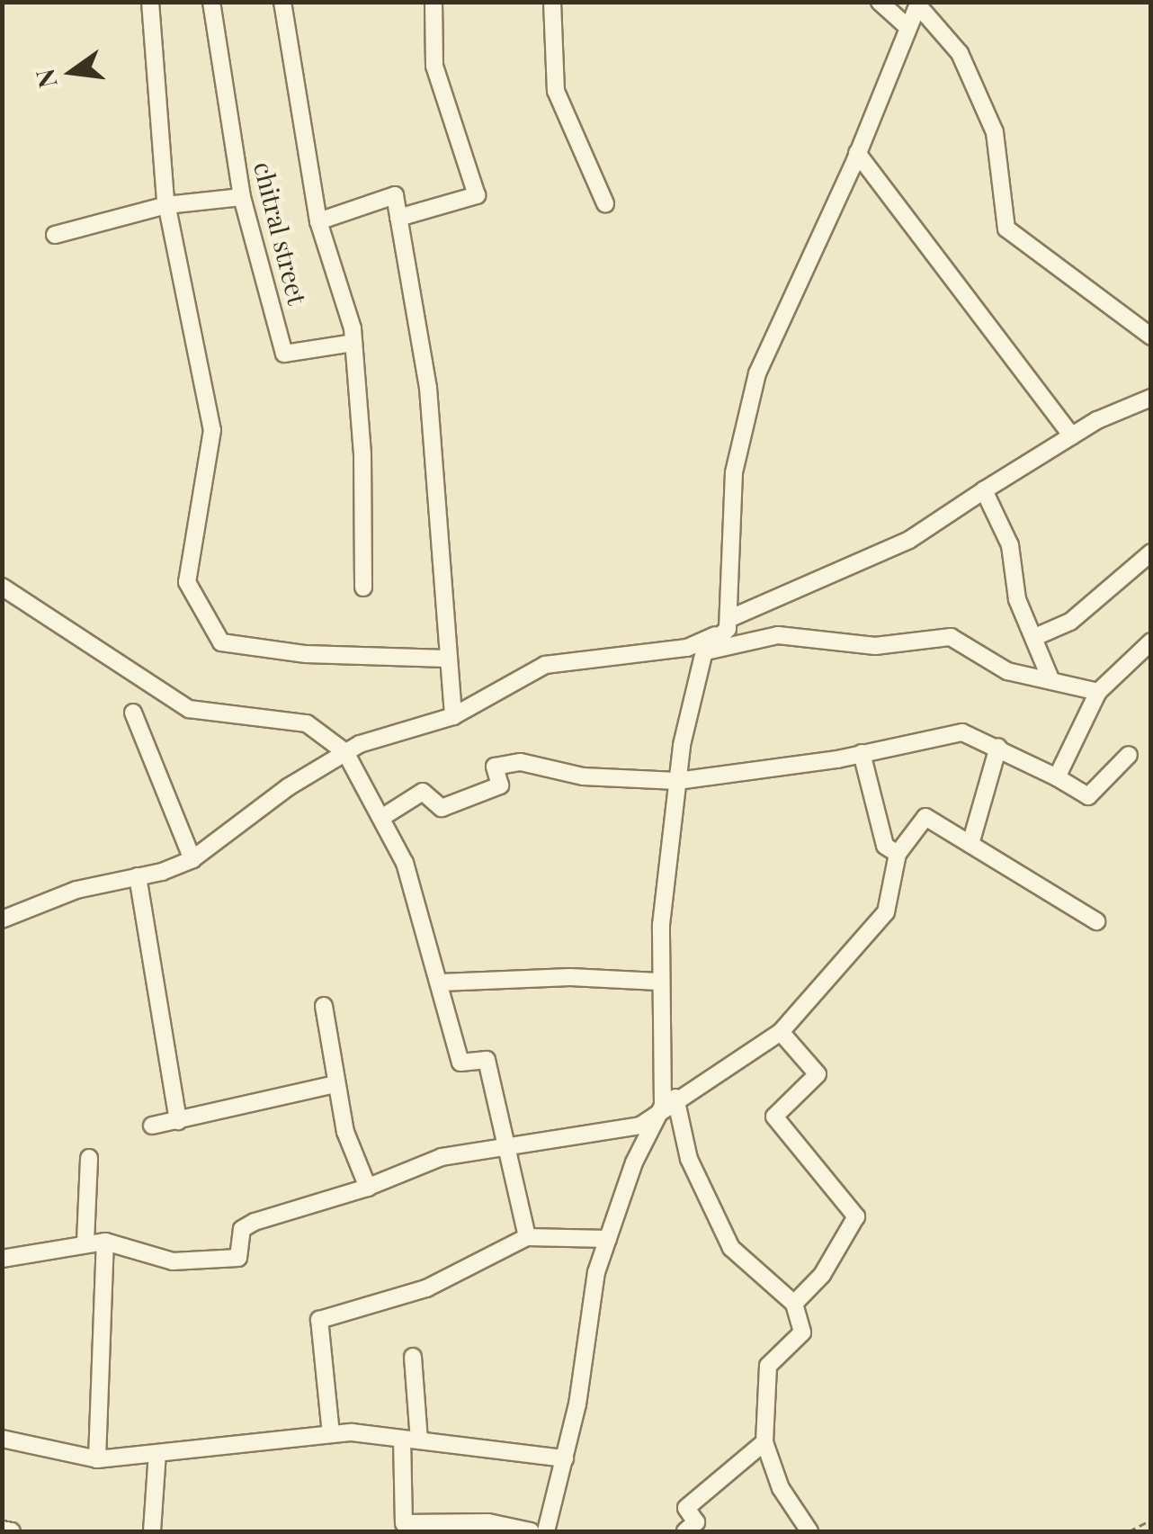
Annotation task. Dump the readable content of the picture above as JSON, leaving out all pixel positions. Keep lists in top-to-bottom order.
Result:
{
  "streets": {
    "street": ["chitral street"]
  },
  "north": "left"
}
